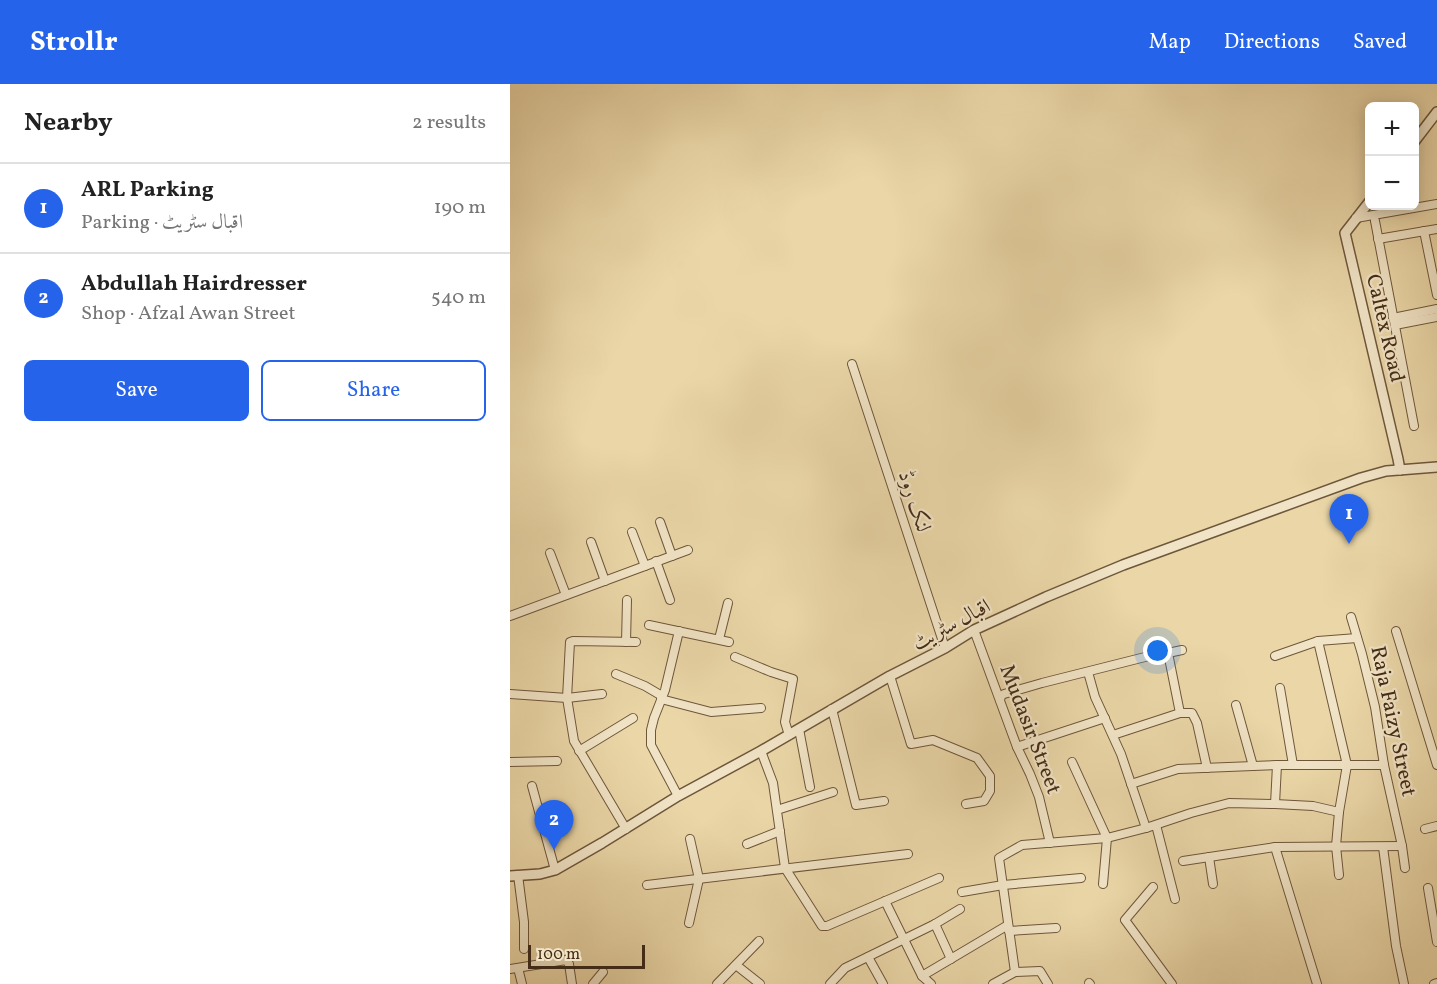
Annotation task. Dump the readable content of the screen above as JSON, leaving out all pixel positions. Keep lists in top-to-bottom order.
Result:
{
  "streets": {
    "street": [
      "Caltex Road",
      "لنک روڈ",
      "اقبال سٹریٹ",
      "Raja Faizy Street",
      "Mudasir Street"
    ]
  },
  "crossings": [
    ["Caltex Road", "اقبال سٹریٹ"],
    ["لنک روڈ", "اقبال سٹریٹ"],
    ["اقبال سٹریٹ", "Mudasir Street"]
  ],
  "scale_bar": "100 m",
  "page": {
    "header": "Strollr",
    "nav": ["Map", "Directions", "Saved"],
    "heading": ["Nearby", "2 results"],
    "map_buttons": ["+", "−"],
    "list": [
      {
        "mark": "1",
        "name": "ARL Parking",
        "note": "Parking · اقبال سٹریٹ",
        "value": "190 m"
      },
      {
        "mark": "2",
        "name": "Abdullah Hairdresser",
        "note": "Shop · Afzal Awan Street",
        "value": "540 m"
      }
    ],
    "buttons": ["Save", "Share"],
    "pins": ["1", "2"],
    "scale": "100 m"
  }
}
